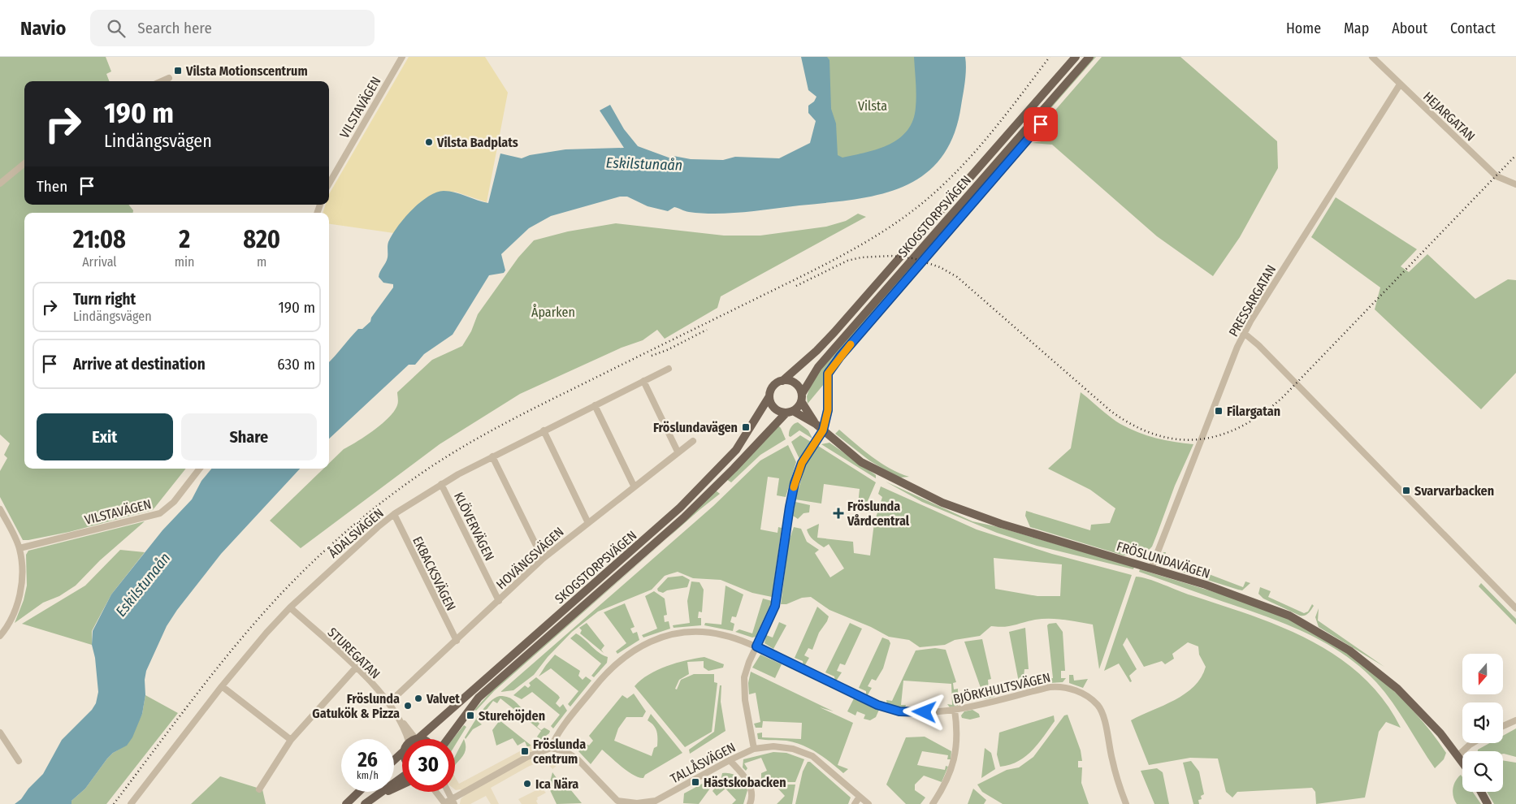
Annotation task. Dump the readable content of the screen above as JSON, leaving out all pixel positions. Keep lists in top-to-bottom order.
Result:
{
  "streets": {
    "main road": ["SKOGSTORPSVÄGEN", "FRÖSLUNDAVÄGEN"],
    "street": [
      "VILSTAVÄGEN",
      "HEJARGATAN",
      "PRESSARGATAN",
      "KLÖVERVÄGEN",
      "ÅDALSVÄGEN",
      "HOVÄNGSVÄGEN",
      "EKBACKSVÄGEN",
      "STUREGATAN",
      "BJÖRKHULTSVÄGEN",
      "TALLÅSVÄGEN"
    ]
  },
  "crossings": [
    ["HEJARGATAN", "PRESSARGATAN"],
    ["SKOGSTORPSVÄGEN", "FRÖSLUNDAVÄGEN"],
    ["PRESSARGATAN", "FRÖSLUNDAVÄGEN"],
    ["KLÖVERVÄGEN", "ÅDALSVÄGEN"],
    ["KLÖVERVÄGEN", "HOVÄNGSVÄGEN"],
    ["ÅDALSVÄGEN", "EKBACKSVÄGEN"],
    ["ÅDALSVÄGEN", "STUREGATAN"],
    ["HOVÄNGSVÄGEN", "EKBACKSVÄGEN"],
    ["HOVÄNGSVÄGEN", "STUREGATAN"],
    ["BJÖRKHULTSVÄGEN", "TALLÅSVÄGEN"]
  ],
  "water": ["Eskilstunaån"],
  "parks": ["Vilsta", "Åparken"],
  "places": {
    "transit": [
      "Vilsta Motionscentrum",
      "Filargatan",
      "Fröslundavägen",
      "Svarvarbacken",
      "Sturehöjden",
      "Fröslunda centrum",
      "Hästskobacken"
    ],
    "other": [
      "Vilsta Badplats",
      "Valvet",
      "Fröslunda Gatukök & Pizza",
      "Ica Nära"
    ],
    "health": ["Fröslunda Vårdcentral"]
  },
  "north": "bottom",
  "page": {
    "header": "Navio",
    "search": "Search here",
    "nav": [
      "Home",
      "Map",
      "About",
      "Contact"
    ],
    "turn": ["190 m", "Lindängsvägen"],
    "then": "Then",
    "eta": [
      "21:08",
      "Arrival",
      "2",
      "min",
      "820",
      "m"
    ],
    "list": [
      {
        "name": "Turn right",
        "note": "Lindängsvägen",
        "value": "190 m"
      },
      {
        "name": "Arrive at destination",
        "value": "630 m"
      }
    ],
    "buttons": ["Exit", "Share"],
    "speed": "26 km/h",
    "limit": "30"
  }
}
